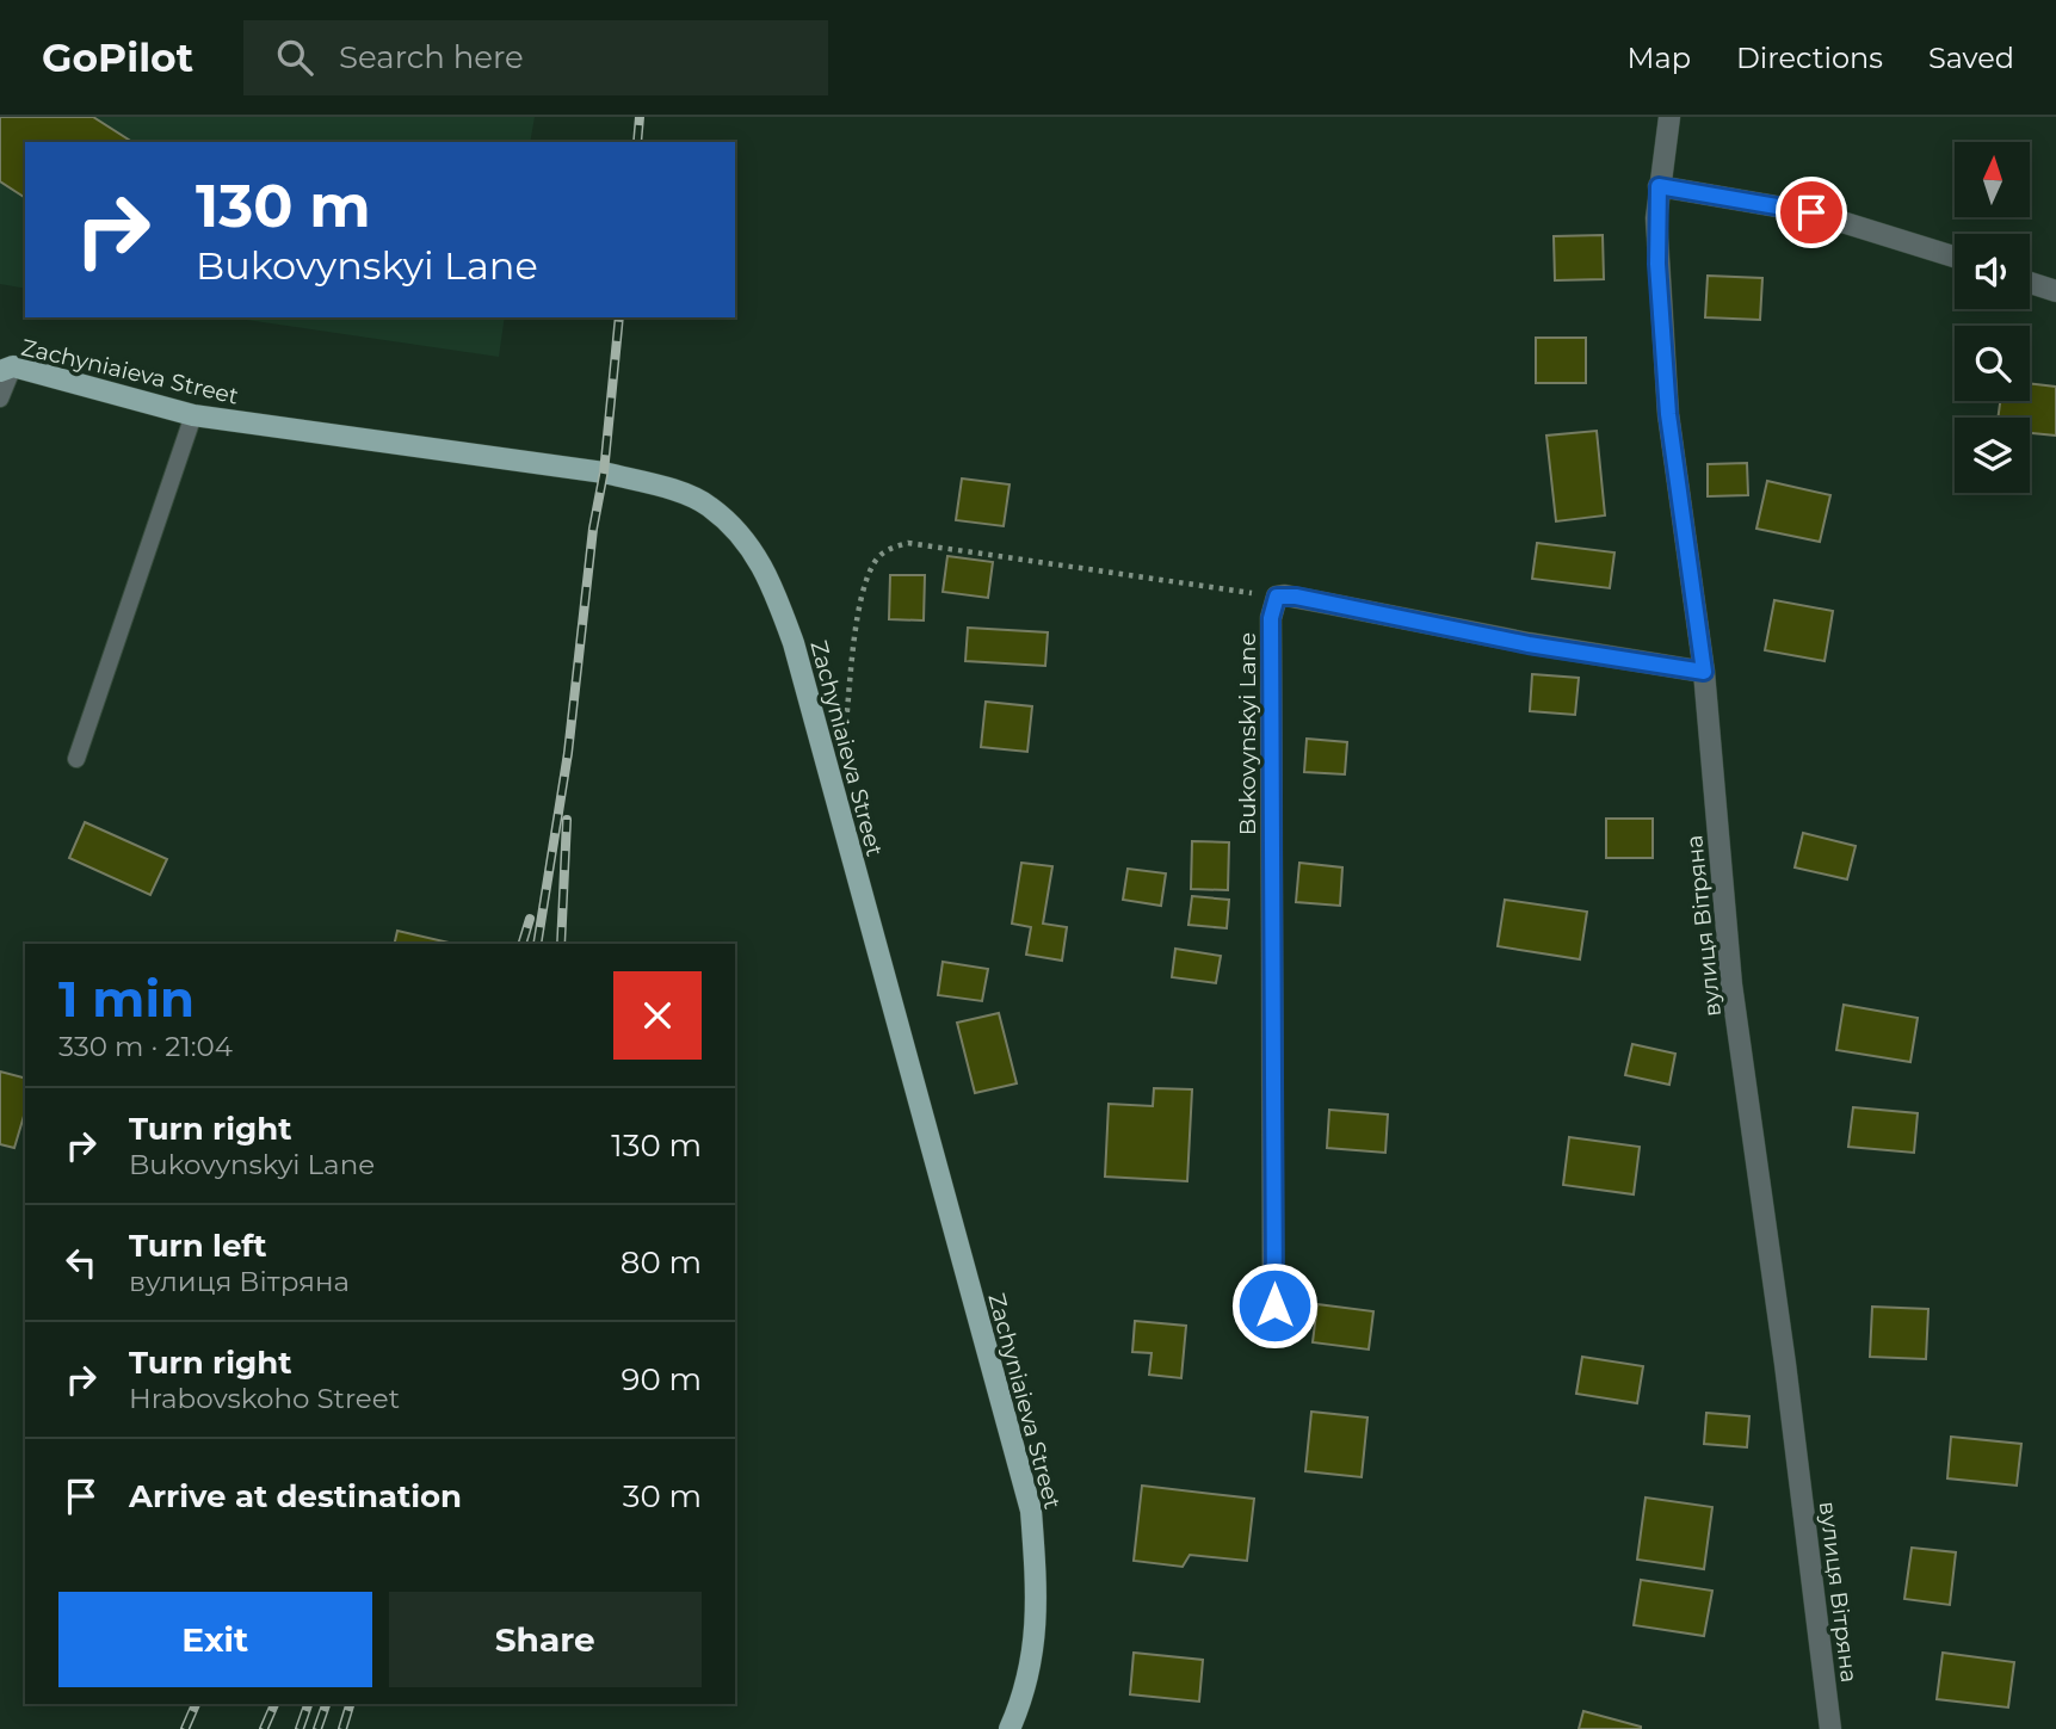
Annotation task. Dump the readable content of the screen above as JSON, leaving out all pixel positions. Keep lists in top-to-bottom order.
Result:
{
  "streets": {
    "main road": ["Zachyniaieva Street"],
    "street": ["Bukovynskyi Lane", "вулиця Вітряна"]
  },
  "north": "top",
  "page": {
    "header": "GoPilot",
    "search": "Search here",
    "nav": ["Map", "Directions", "Saved"],
    "turn": ["130 m", "Bukovynskyi Lane"],
    "heading": ["1 min", "330 m · 21:04"],
    "list": [
      {
        "name": "Turn right",
        "note": "Bukovynskyi Lane",
        "value": "130 m"
      },
      {
        "name": "Turn left",
        "note": "вулиця Вітряна",
        "value": "80 m"
      },
      {
        "name": "Turn right",
        "note": "Hrabovskoho Street",
        "value": "90 m"
      },
      {
        "name": "Arrive at destination",
        "value": "30 m"
      }
    ],
    "buttons": ["Exit", "Share"]
  }
}
